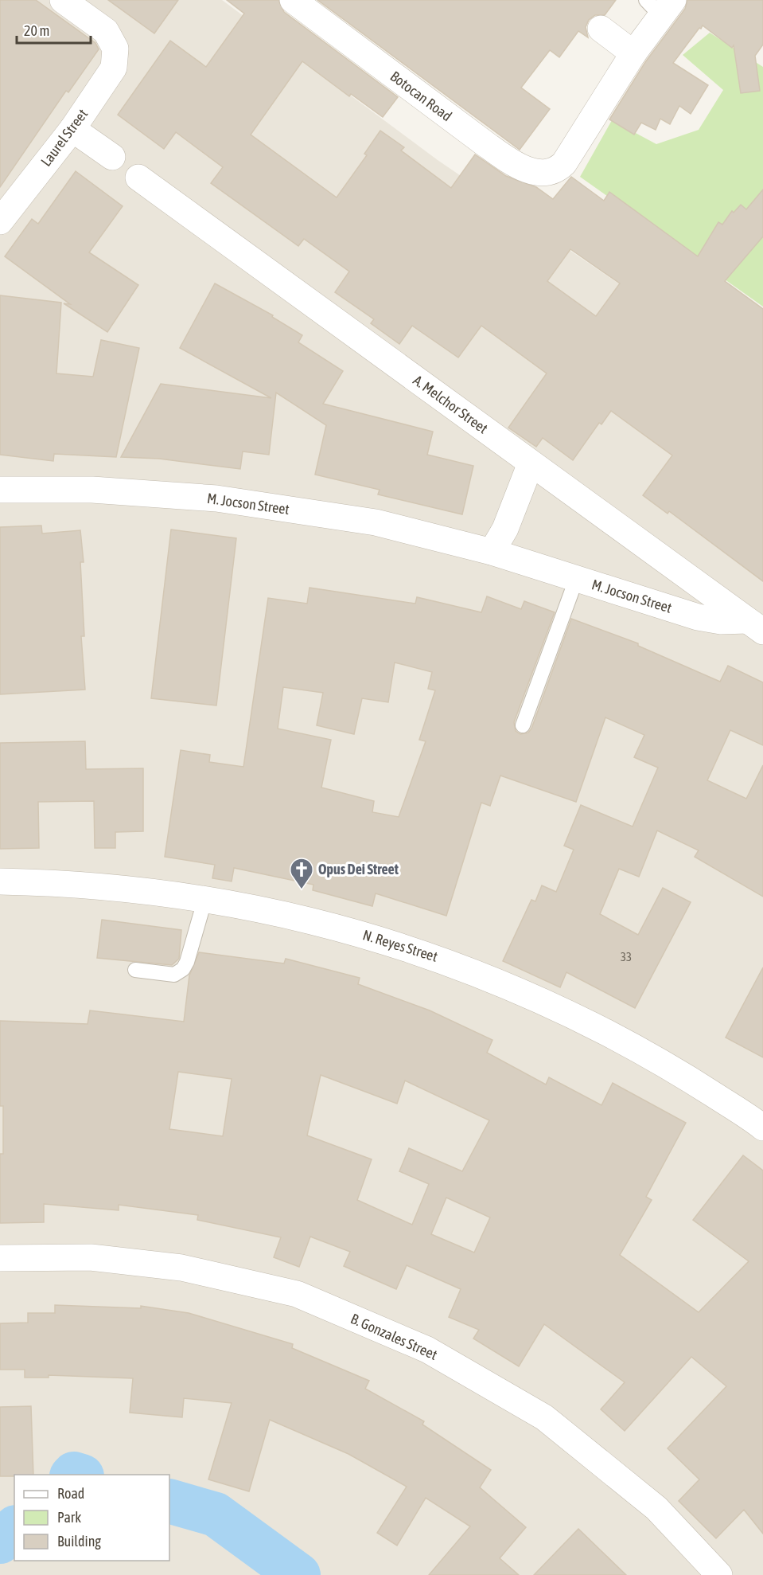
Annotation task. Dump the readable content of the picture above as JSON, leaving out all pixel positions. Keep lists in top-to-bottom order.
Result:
{
  "streets": {
    "street": [
      "Botocan Road",
      "Laurel Street",
      "A. Melchor Street",
      "M. Jocson Street",
      "N. Reyes Street",
      "B. Gonzales Street"
    ]
  },
  "crossings": [
    ["A. Melchor Street", "M. Jocson Street"]
  ],
  "places": {
    "church": ["Opus Dei Street"]
  },
  "house_numbers": ["33"],
  "legend": ["Road", "Park", "Building"],
  "scale_bar": "20 m"
}
